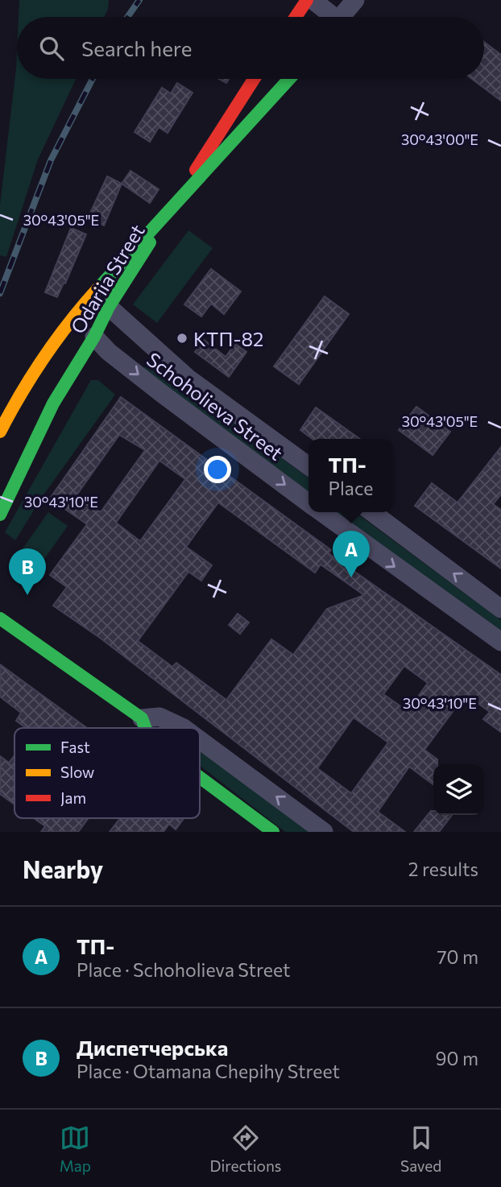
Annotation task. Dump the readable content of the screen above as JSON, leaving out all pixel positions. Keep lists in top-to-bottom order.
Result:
{
  "streets": {
    "street": ["Odariia Street", "Schoholieva Street"]
  },
  "crossings": [
    ["Odariia Street", "Schoholieva Street"]
  ],
  "places": ["КТП-82"],
  "legend": ["Fast", "Slow", "Jam"],
  "page": {
    "search": "Search here",
    "popup": ["ТП-", "Place"],
    "pins": ["A", "B"],
    "heading": ["Nearby", "2 results"],
    "list": [
      {
        "mark": "A",
        "name": "ТП-",
        "note": "Place · Schoholieva Street",
        "value": "70 m"
      },
      {
        "mark": "B",
        "name": "Диспетчерська",
        "note": "Place · Otamana Chepihy Street",
        "value": "90 m"
      }
    ],
    "nav": ["Map", "Directions", "Saved"]
  },
  "coordinates": ["30°43'00\"E", "30°43'05\"E", "30°43'10\"E"]
}
